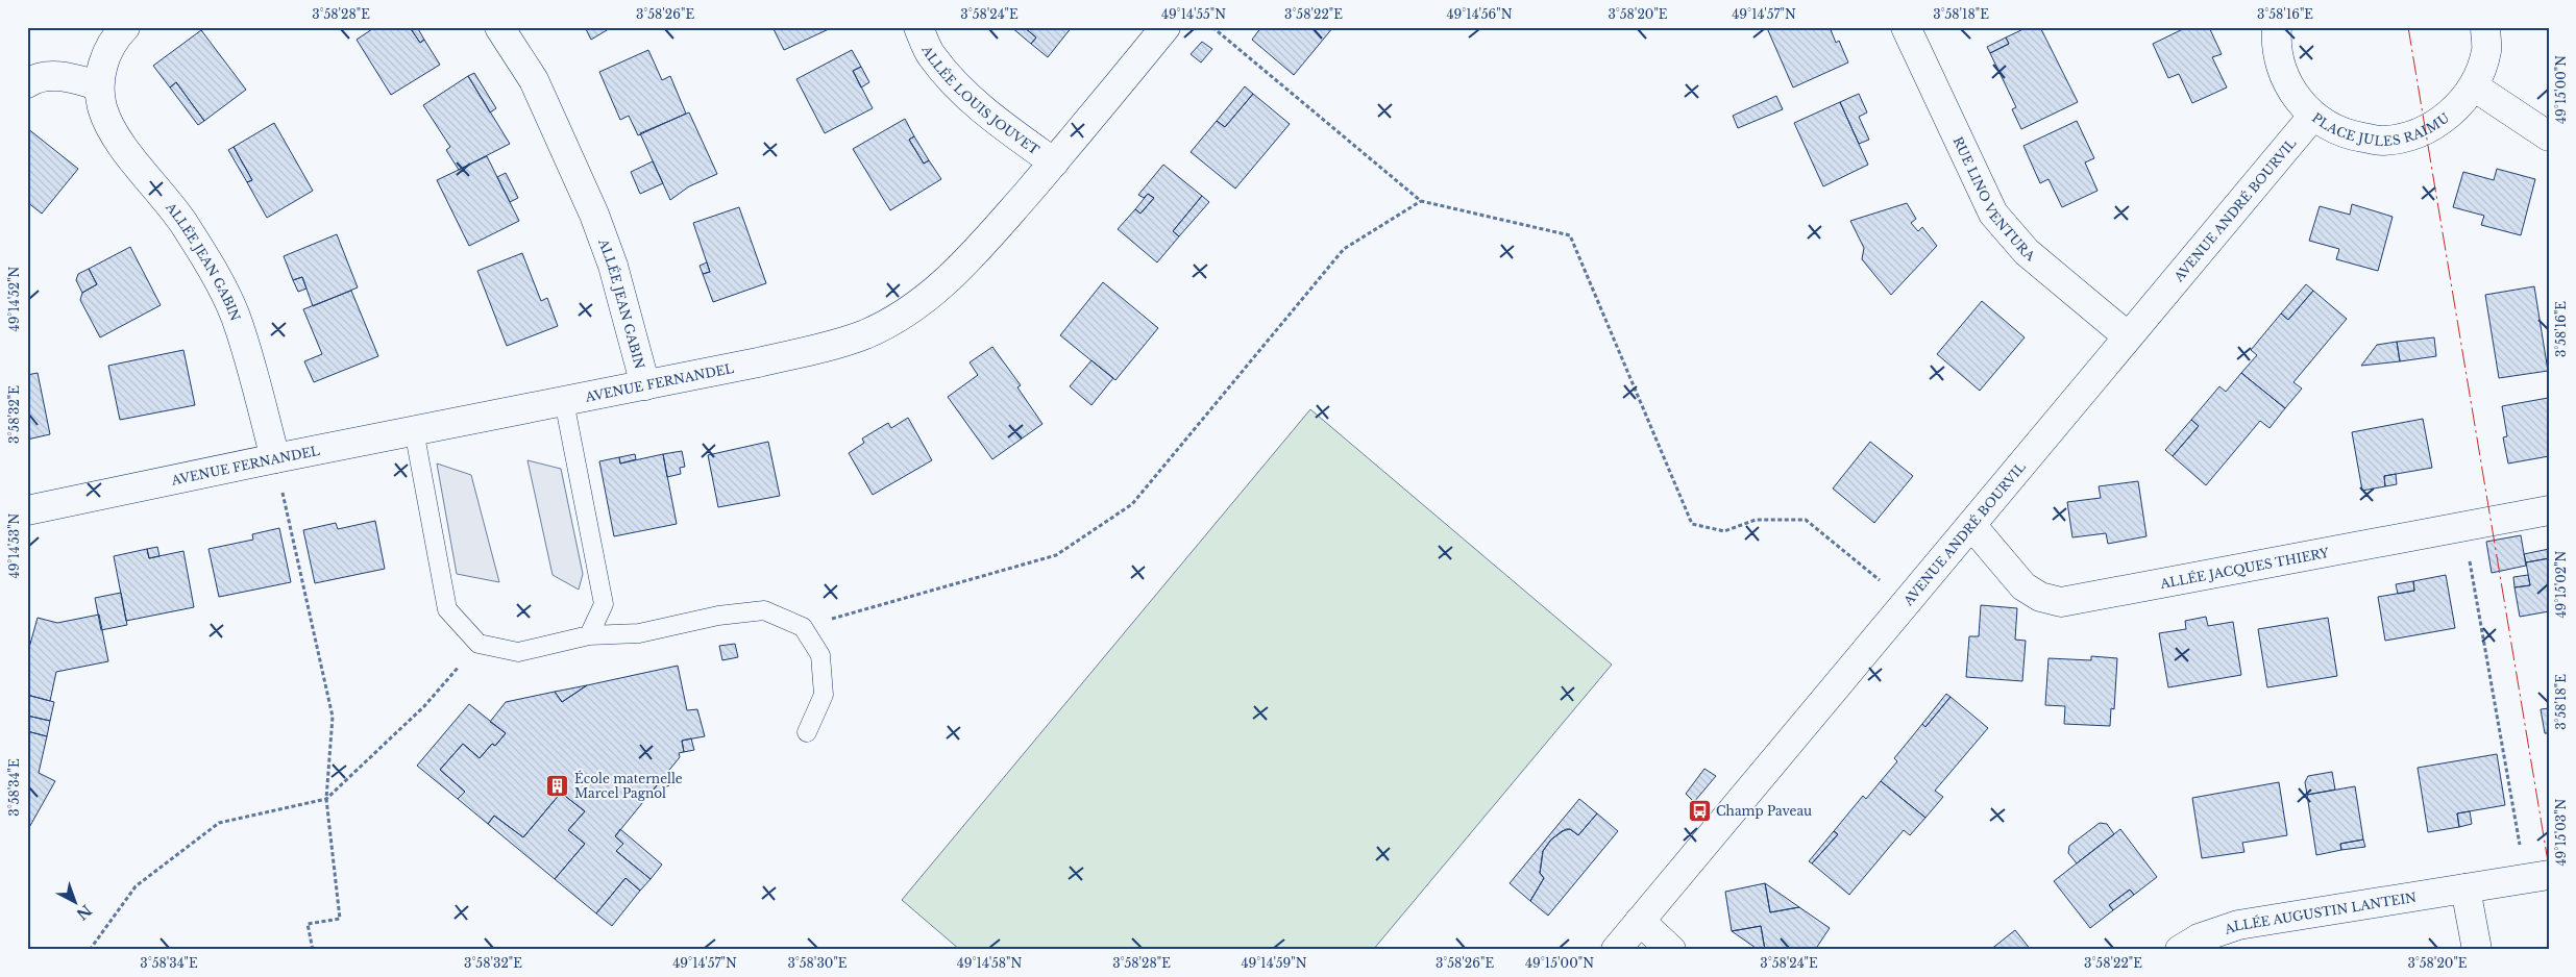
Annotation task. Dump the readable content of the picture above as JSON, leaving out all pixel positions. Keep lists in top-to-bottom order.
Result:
{
  "streets": {
    "street": [
      "ALLÉE LOUIS JOUVET",
      "PLACE JULES RAIMU",
      "RUE LINO VENTURA",
      "AVENUE ANDRÉ BOURVIL",
      "ALLÉE JEAN GABIN",
      "AVENUE FERNANDEL",
      "ALLÉE JACQUES THIERY",
      "ALLÉE AUGUSTIN LANTEIN"
    ]
  },
  "crossings": [
    ["ALLÉE LOUIS JOUVET", "AVENUE FERNANDEL"],
    ["PLACE JULES RAIMU", "AVENUE ANDRÉ BOURVIL"],
    ["RUE LINO VENTURA", "AVENUE ANDRÉ BOURVIL"],
    ["AVENUE ANDRÉ BOURVIL", "ALLÉE JACQUES THIERY"],
    ["ALLÉE JEAN GABIN", "AVENUE FERNANDEL"]
  ],
  "places": {
    "building": ["École maternelle Marcel Pagnol"],
    "bus stop": ["Champ Paveau"]
  },
  "north": "bottom right",
  "coordinates": [
    "3°58'28\"E",
    "3°58'26\"E",
    "3°58'24\"E",
    "49°14'55\"N",
    "3°58'22\"E",
    "49°14'56\"N",
    "3°58'20\"E",
    "49°14'57\"N",
    "3°58'18\"E",
    "3°58'16\"E",
    "49°15'00\"N",
    "49°14'52\"N",
    "3°58'32\"E",
    "49°14'53\"N",
    "49°15'02\"N",
    "3°58'34\"E",
    "49°15'03\"N",
    "3°58'30\"E",
    "49°14'58\"N",
    "49°14'59\"N"
  ]
}
